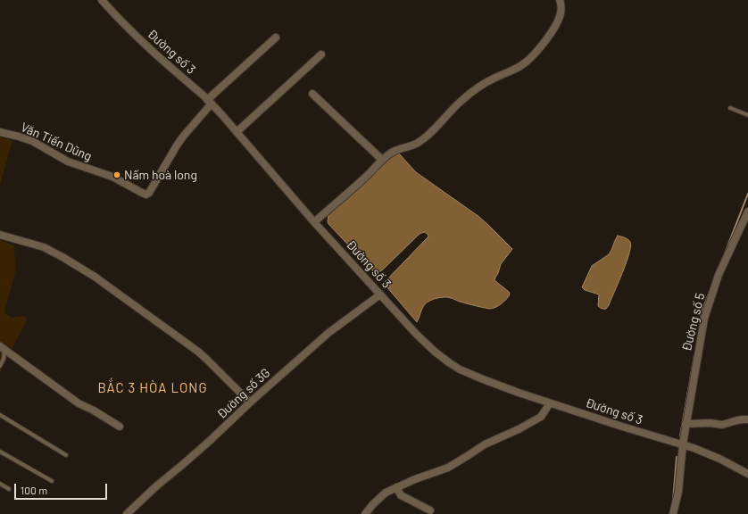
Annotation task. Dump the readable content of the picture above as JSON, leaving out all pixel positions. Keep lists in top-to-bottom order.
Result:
{
  "streets": {
    "street": [
      "Đường số 3",
      "Văn Tiến Dũng",
      "Đường số 5",
      "Đường số 3G"
    ]
  },
  "crossings": [
    ["Đường số 3", "Văn Tiến Dũng"],
    ["Đường số 3", "Đường số 5"],
    ["Đường số 3", "Đường số 3G"]
  ],
  "districts": ["BẮC 3 HÒA LONG"],
  "places": ["Nấm hoà long"],
  "scale_bar": "100 m"
}
